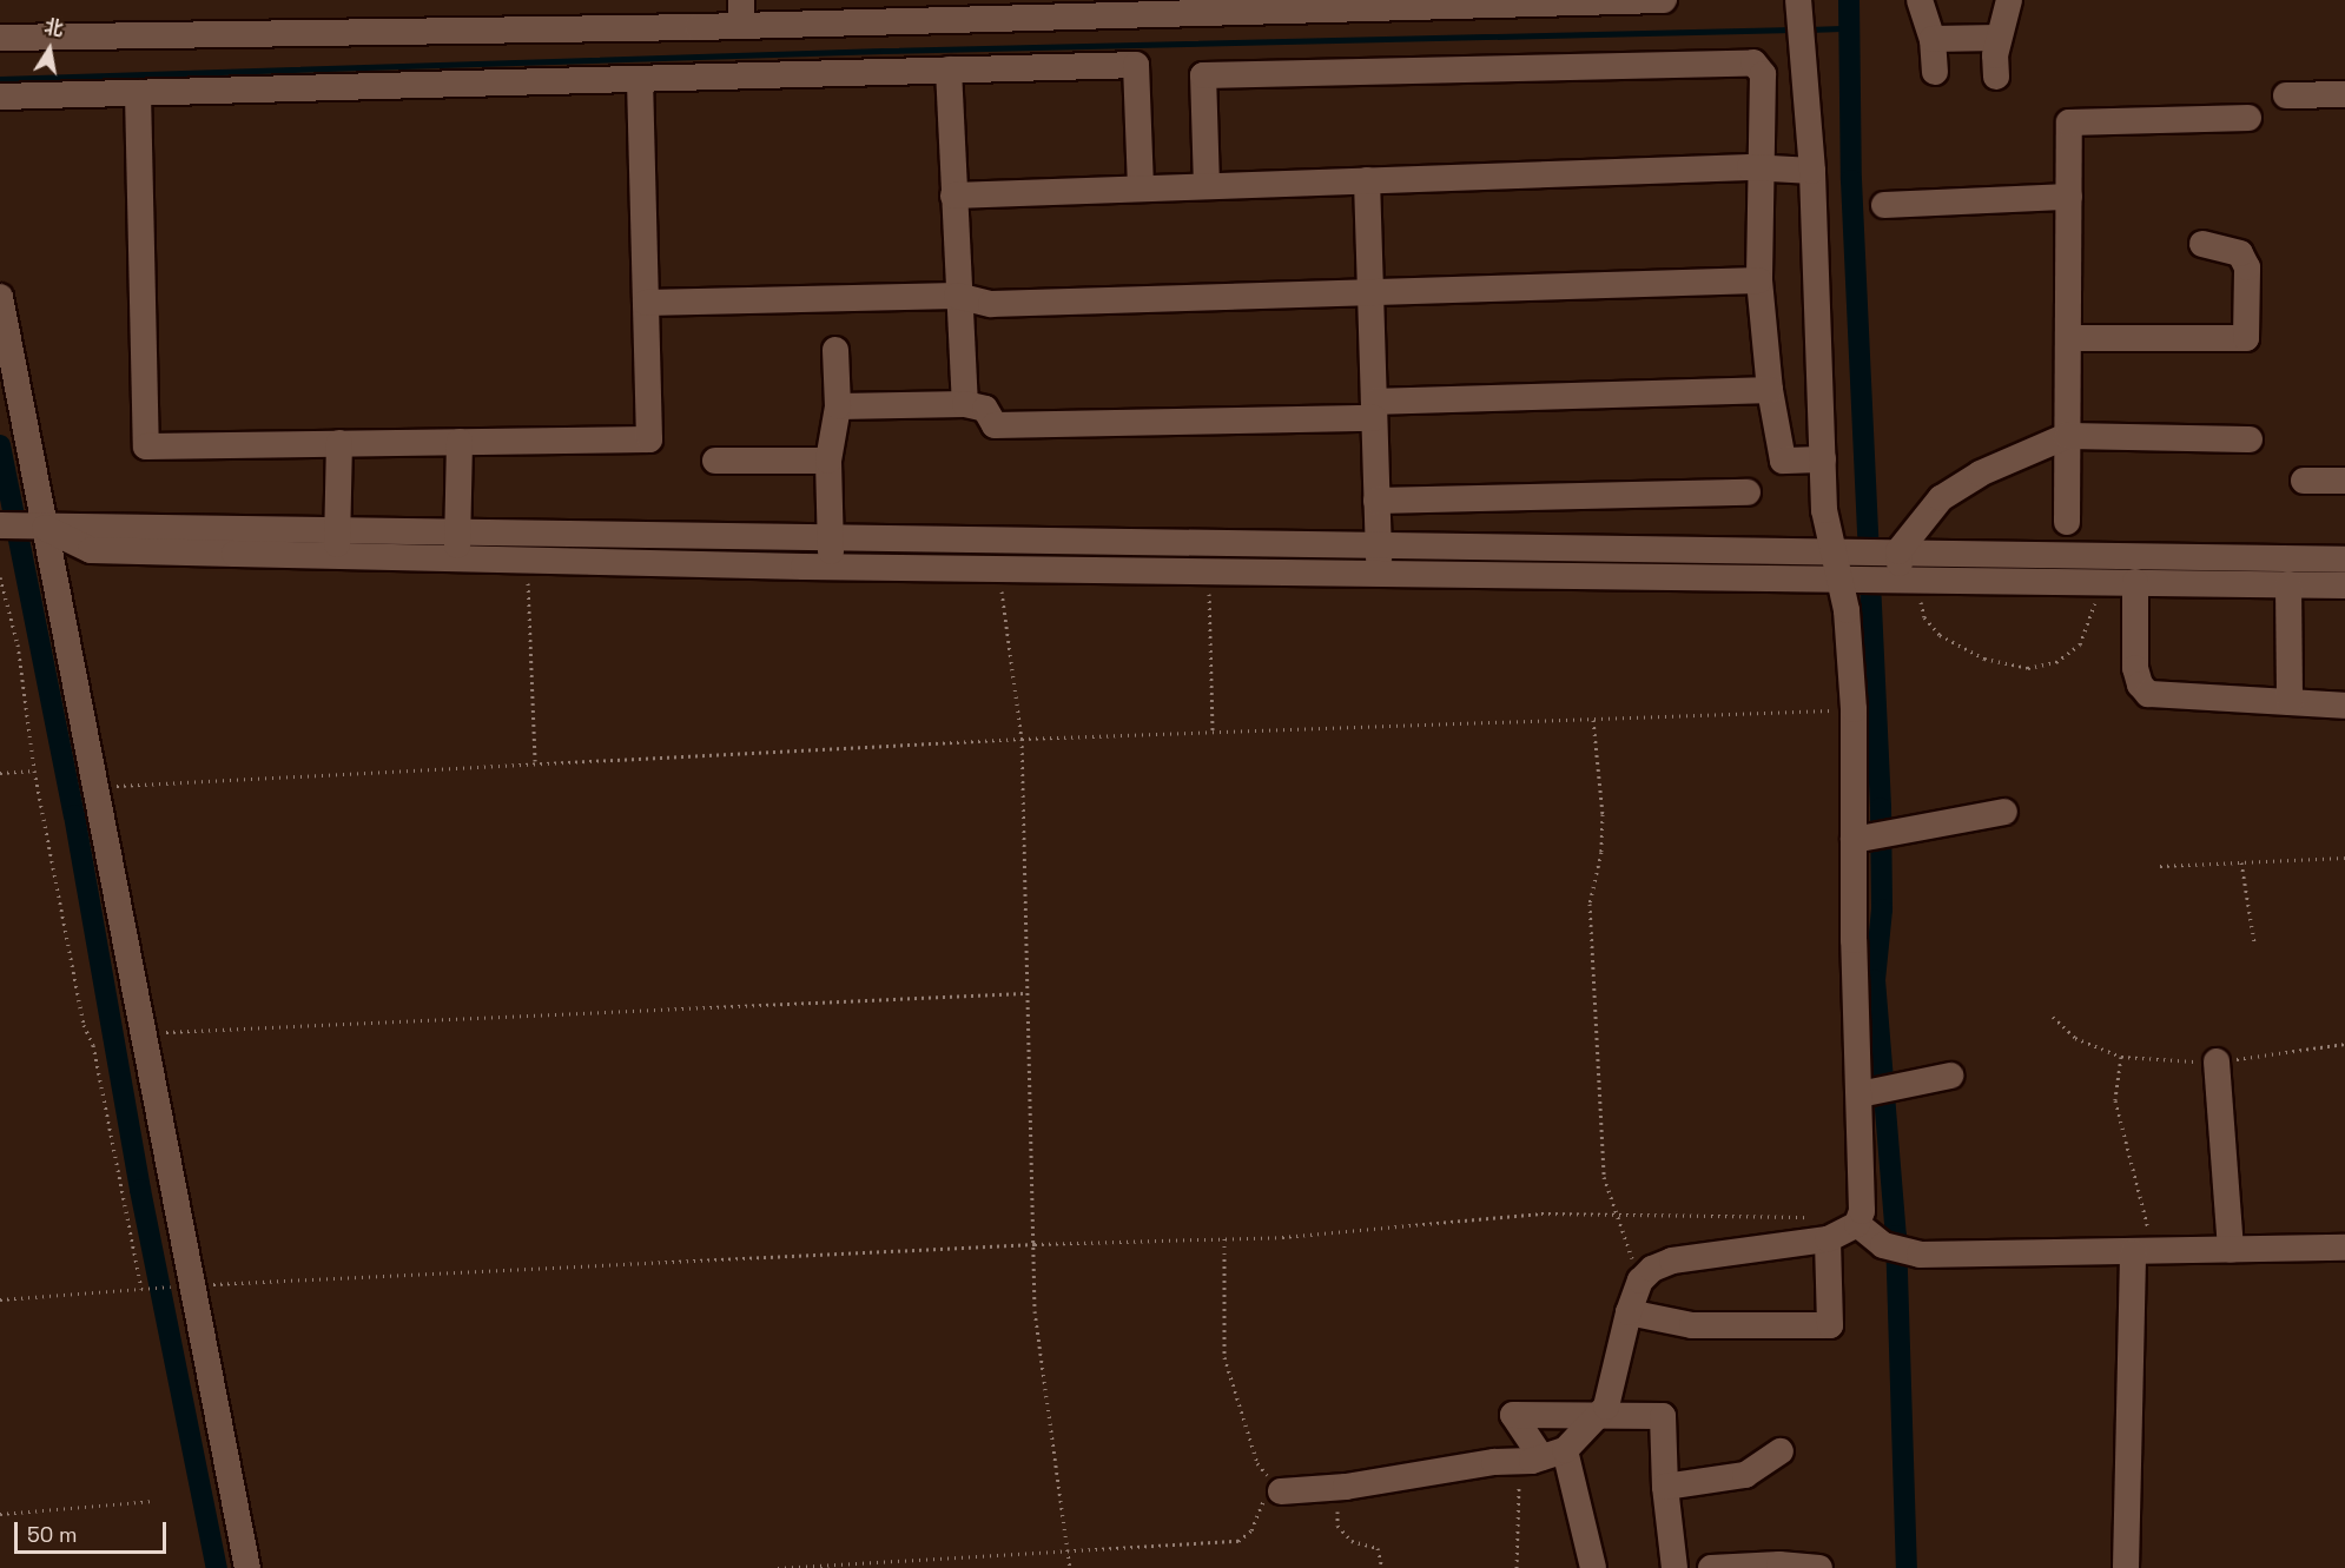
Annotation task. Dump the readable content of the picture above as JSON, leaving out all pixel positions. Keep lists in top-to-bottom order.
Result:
{
  "scale_bar": "50 m",
  "north": "top"
}
